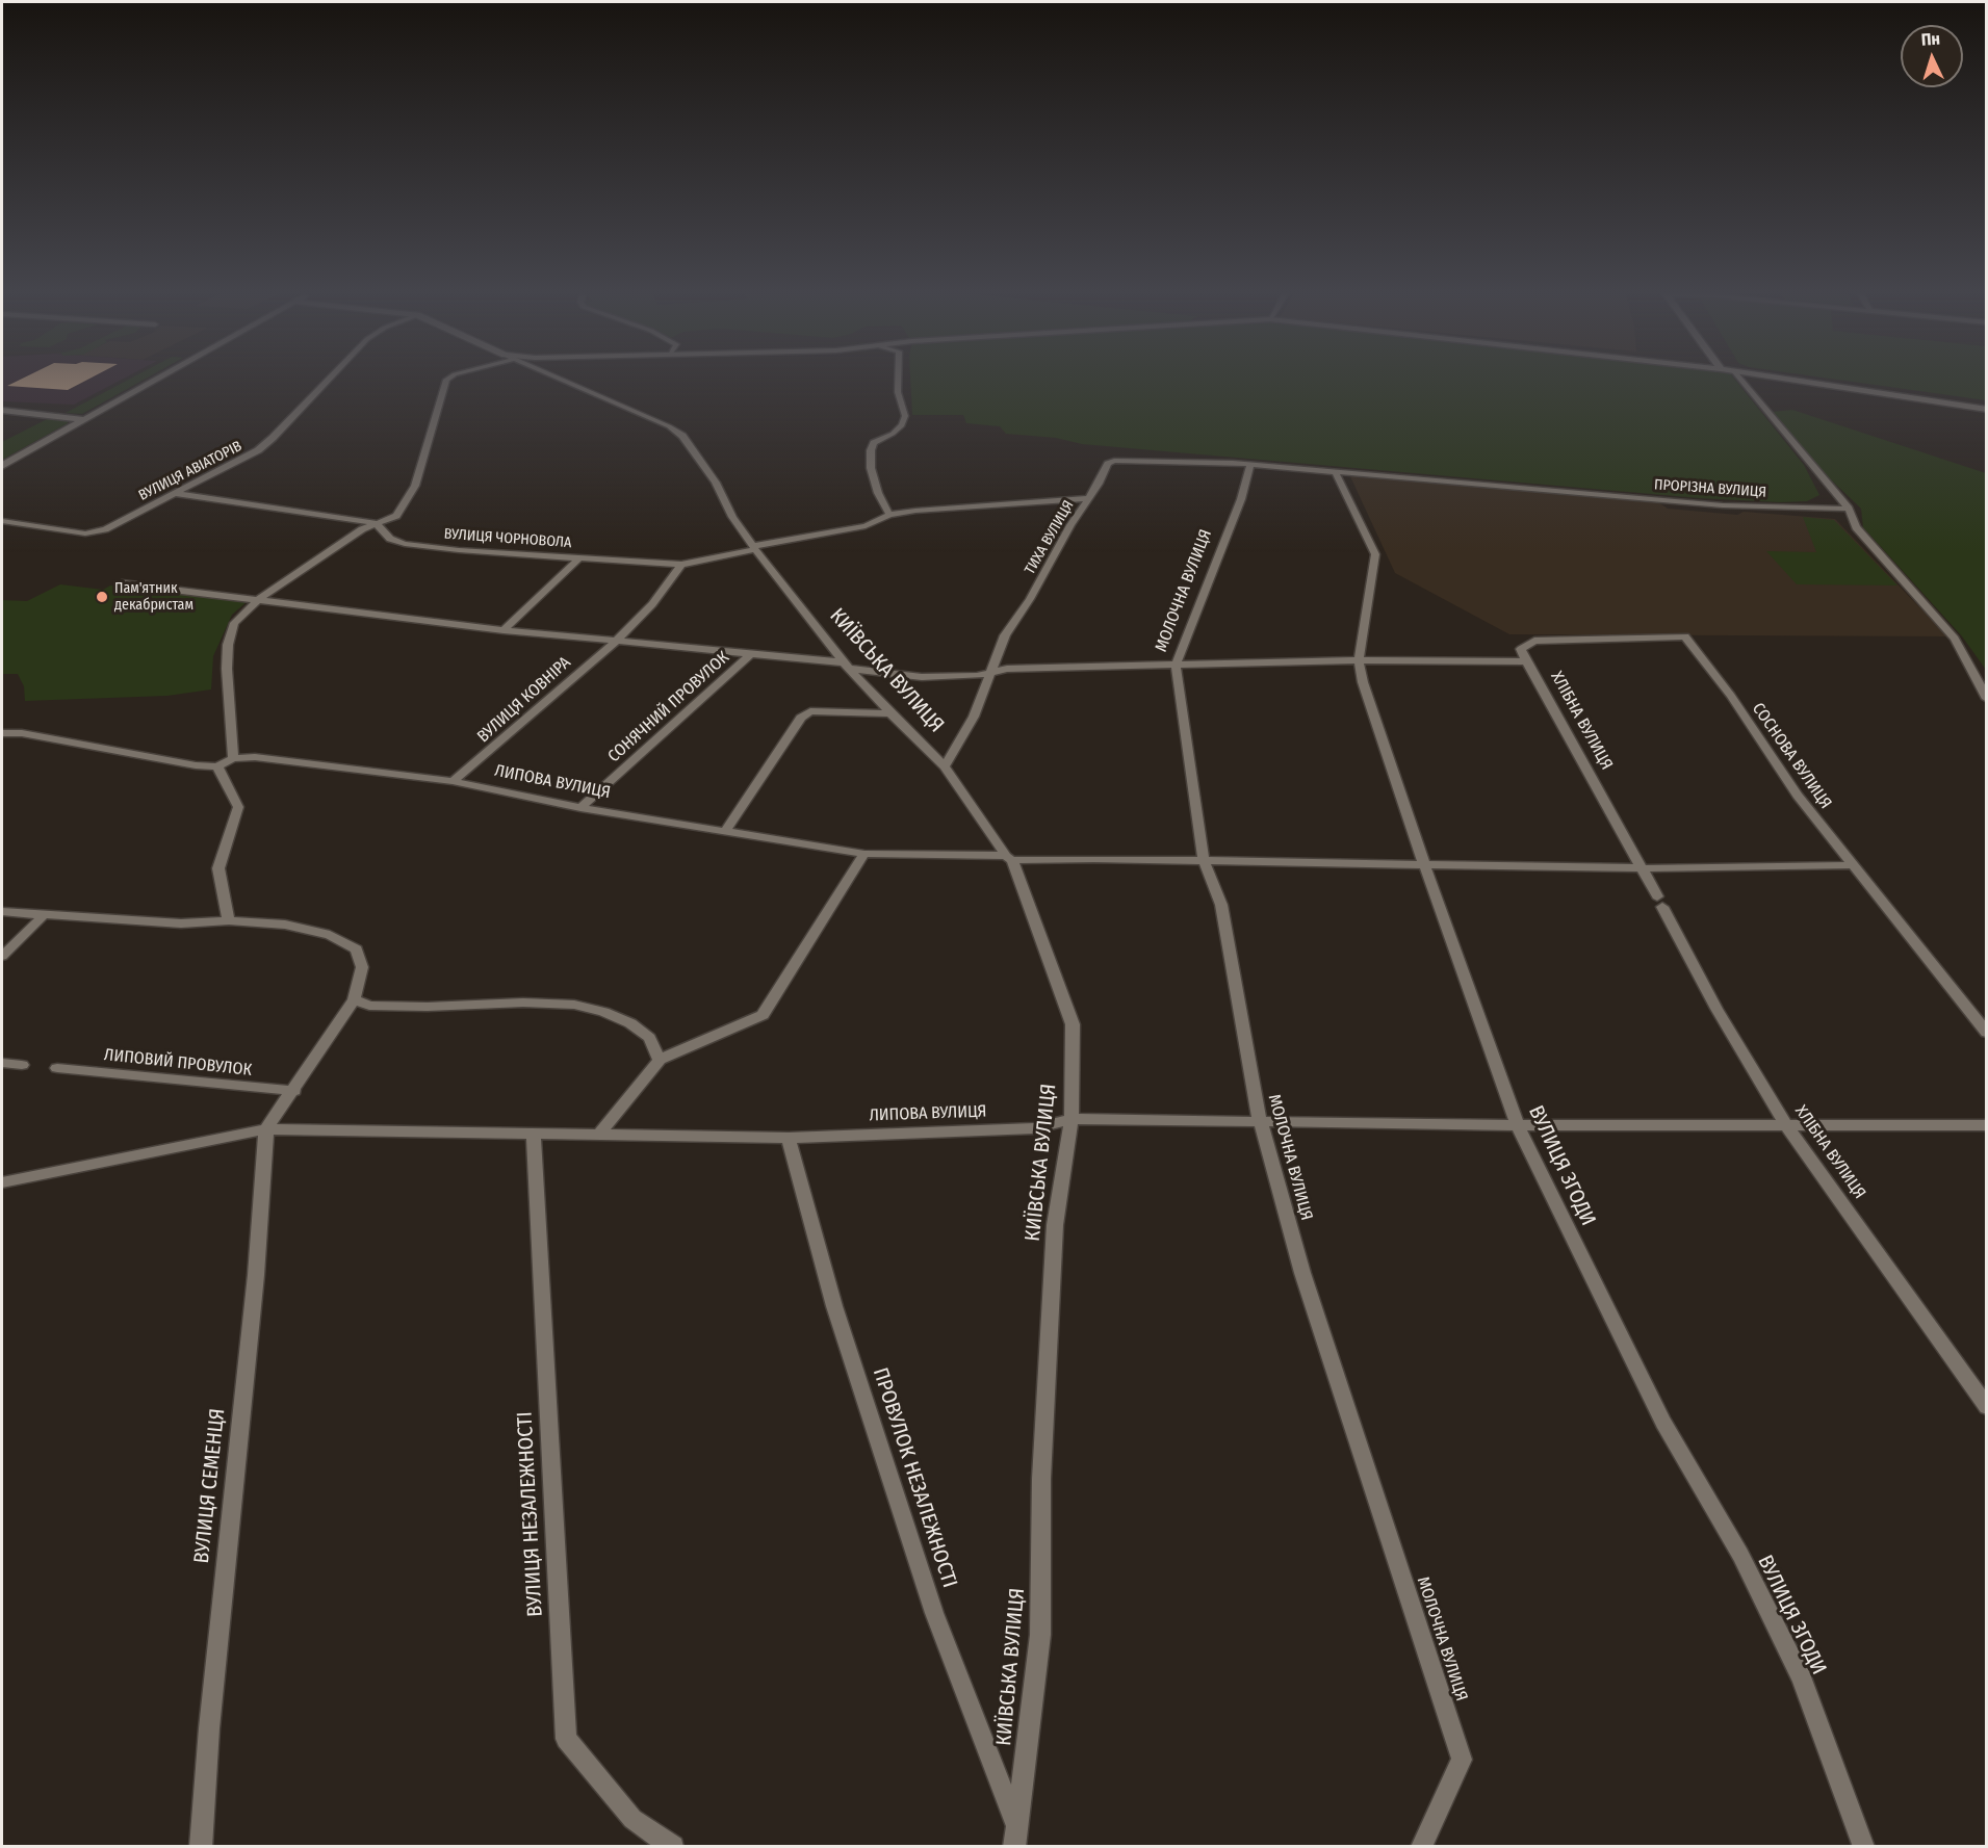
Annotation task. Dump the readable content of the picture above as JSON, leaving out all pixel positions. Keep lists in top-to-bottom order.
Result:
{
  "streets": {
    "street": [
      "ВУЛИЦЯ АВІАТОРІВ",
      "ПРОРІЗНА ВУЛИЦЯ",
      "ТИХА ВУЛИЦЯ",
      "ВУЛИЦЯ ЧОРНОВОЛА",
      "МОЛОЧНА ВУЛИЦЯ",
      "КИЇВСЬКА ВУЛИЦЯ",
      "ВУЛИЦЯ КОВНІРА",
      "СОНЯЧНИЙ ПРОВУЛОК",
      "ХЛІБНА ВУЛИЦЯ",
      "СОСНОВА ВУЛИЦЯ",
      "ЛИПОВА ВУЛИЦЯ",
      "ЛИПОВИЙ ПРОВУЛОК",
      "ВУЛИЦЯ ЗГОДИ",
      "ПРОВУЛОК НЕЗАЛЕЖНОСТІ",
      "ВУЛИЦЯ СЕМЕНЦЯ",
      "ВУЛИЦЯ НЕЗАЛЕЖНОСТІ"
    ]
  },
  "crossings": [
    ["ВУЛИЦЯ АВІАТОРІВ", "ВУЛИЦЯ ЧОРНОВОЛА"],
    ["ПРОРІЗНА ВУЛИЦЯ", "ТИХА ВУЛИЦЯ"],
    ["ПРОРІЗНА ВУЛИЦЯ", "МОЛОЧНА ВУЛИЦЯ"],
    ["ПРОРІЗНА ВУЛИЦЯ", "ВУЛИЦЯ ЗГОДИ"],
    ["ТИХА ВУЛИЦЯ", "КИЇВСЬКА ВУЛИЦЯ"],
    ["МОЛОЧНА ВУЛИЦЯ", "ЛИПОВА ВУЛИЦЯ"],
    ["КИЇВСЬКА ВУЛИЦЯ", "ЛИПОВА ВУЛИЦЯ"],
    ["КИЇВСЬКА ВУЛИЦЯ", "ПРОВУЛОК НЕЗАЛЕЖНОСТІ"],
    ["ВУЛИЦЯ КОВНІРА", "ЛИПОВА ВУЛИЦЯ"],
    ["СОНЯЧНИЙ ПРОВУЛОК", "ЛИПОВА ВУЛИЦЯ"],
    ["ХЛІБНА ВУЛИЦЯ", "СОСНОВА ВУЛИЦЯ"],
    ["ХЛІБНА ВУЛИЦЯ", "ЛИПОВА ВУЛИЦЯ"],
    ["СОСНОВА ВУЛИЦЯ", "ЛИПОВА ВУЛИЦЯ"],
    ["ЛИПОВА ВУЛИЦЯ", "ВУЛИЦЯ ЗГОДИ"],
    ["ЛИПОВА ВУЛИЦЯ", "ПРОВУЛОК НЕЗАЛЕЖНОСТІ"],
    ["ЛИПОВА ВУЛИЦЯ", "ВУЛИЦЯ СЕМЕНЦЯ"],
    ["ЛИПОВА ВУЛИЦЯ", "ВУЛИЦЯ НЕЗАЛЕЖНОСТІ"]
  ],
  "places": ["Пам'ятник декабристам"],
  "north": "top"
}
